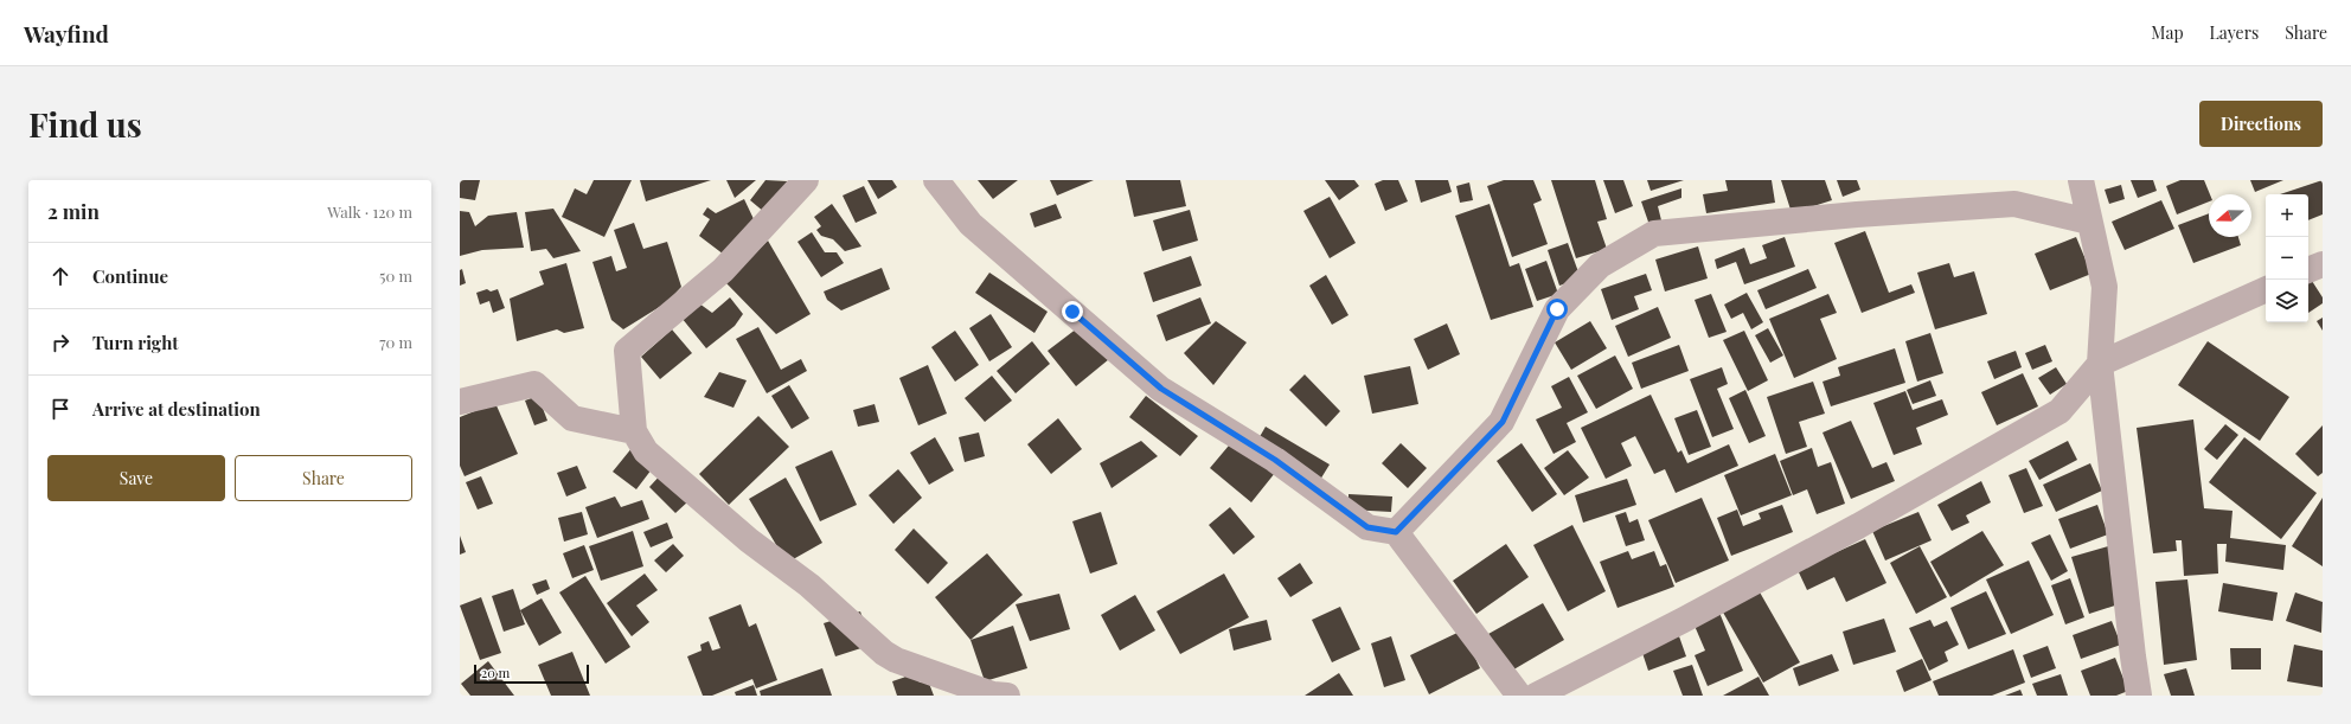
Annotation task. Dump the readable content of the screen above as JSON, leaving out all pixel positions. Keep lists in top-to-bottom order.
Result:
{
  "scale_bar": "20 m",
  "north": "left",
  "page": {
    "header": "Wayfind",
    "nav": ["Map", "Layers", "Share"],
    "buttons": [
      "Directions",
      ["Save", "Share"]
    ],
    "title": "Find us",
    "heading": ["2 min", "Walk · 120 m"],
    "map_buttons": ["+", "−"],
    "list": [
      ["Continue", "50 m"],
      ["Turn right", "70 m"],
      "Arrive at destination"
    ],
    "scale": "20 m"
  }
}
